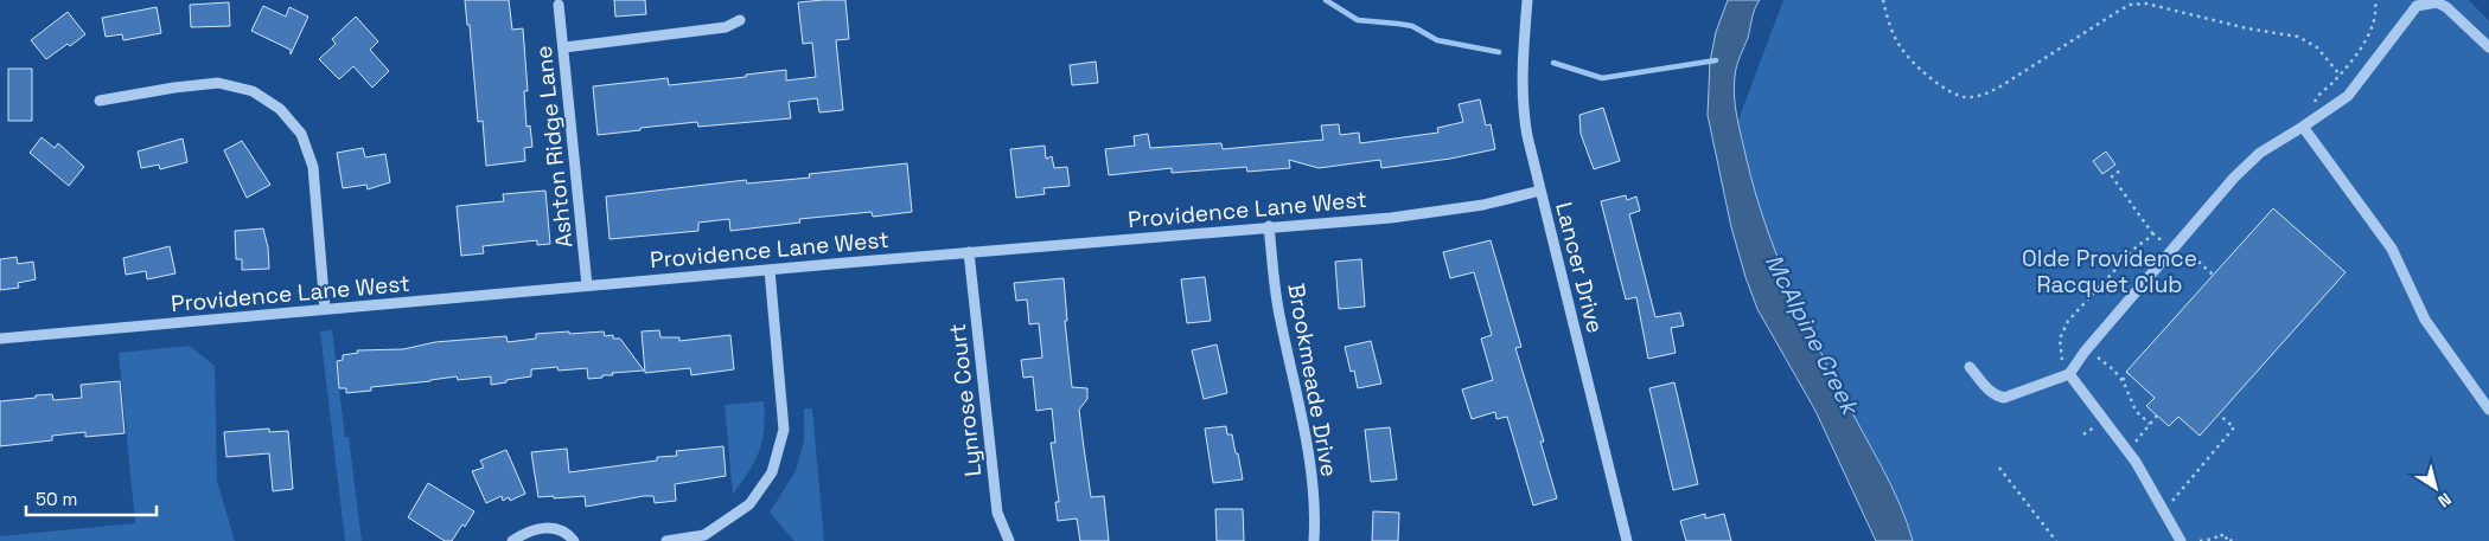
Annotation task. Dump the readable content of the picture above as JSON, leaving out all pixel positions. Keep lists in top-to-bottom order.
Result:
{
  "streets": {
    "street": [
      "Ashton Ridge Lane",
      "Providence Lane West",
      "Lancer Drive",
      "Brookmeade Drive",
      "Lynrose Court"
    ]
  },
  "crossings": [
    ["Ashton Ridge Lane", "Providence Lane West"],
    ["Providence Lane West", "Lancer Drive"],
    ["Providence Lane West", "Brookmeade Drive"],
    ["Providence Lane West", "Lynrose Court"]
  ],
  "water": ["McAlpine Creek"],
  "parks": ["Olde Providence Racquet Club"],
  "scale_bar": "50 m",
  "north": "bottom right"
}
